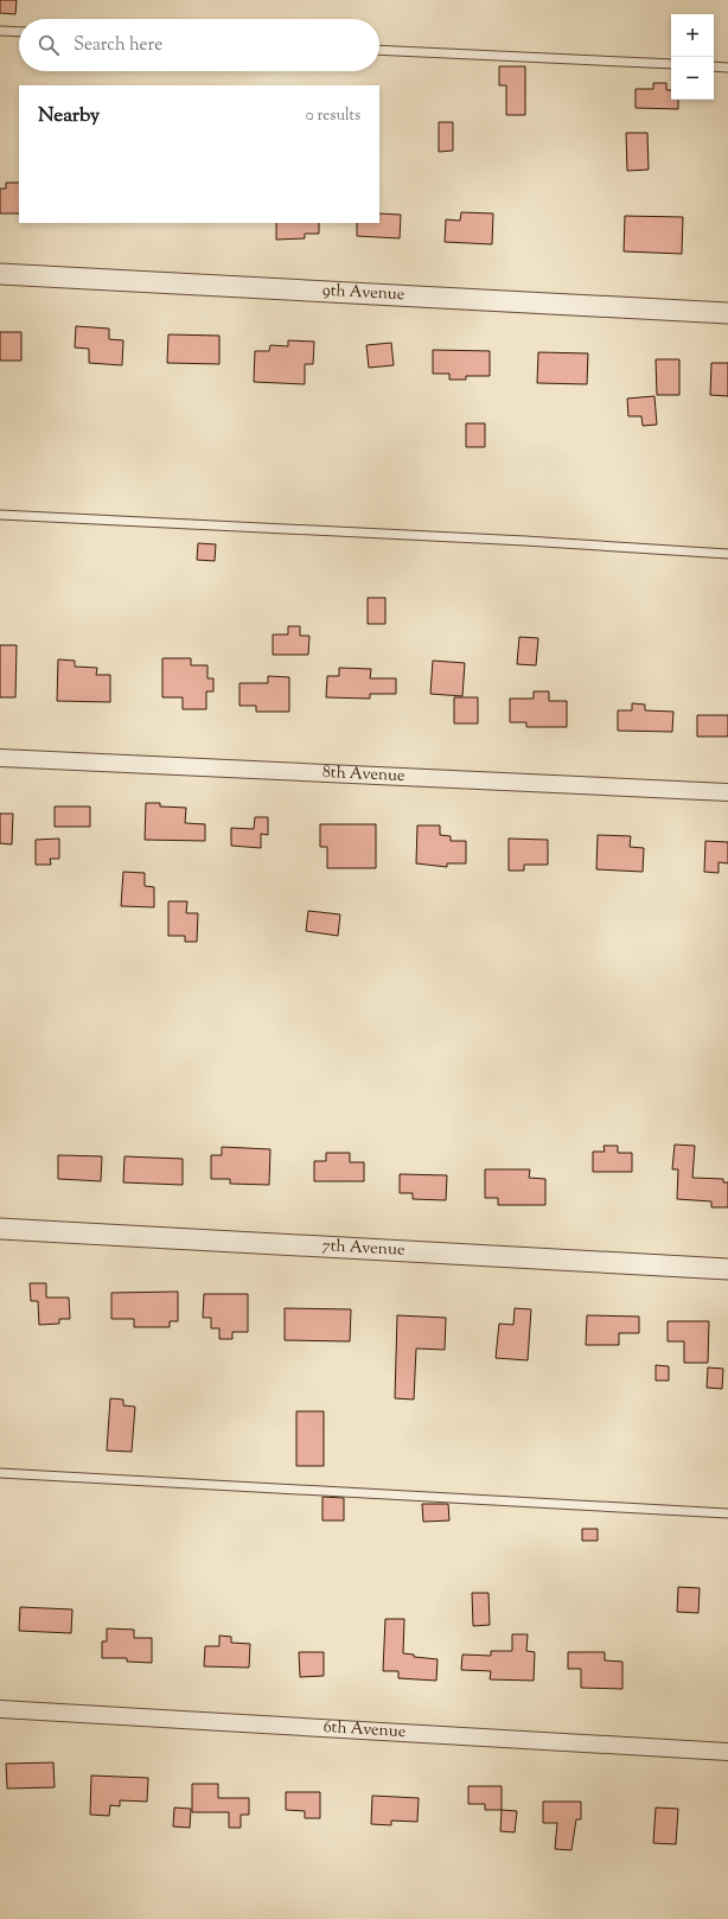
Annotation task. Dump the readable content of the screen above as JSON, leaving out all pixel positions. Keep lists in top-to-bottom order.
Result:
{
  "streets": {
    "street": [
      "9th Avenue",
      "8th Avenue",
      "7th Avenue",
      "6th Avenue"
    ]
  },
  "page": {
    "map_buttons": ["+", "−"],
    "search": "Search here",
    "heading": ["Nearby", "0 results"]
  }
}
